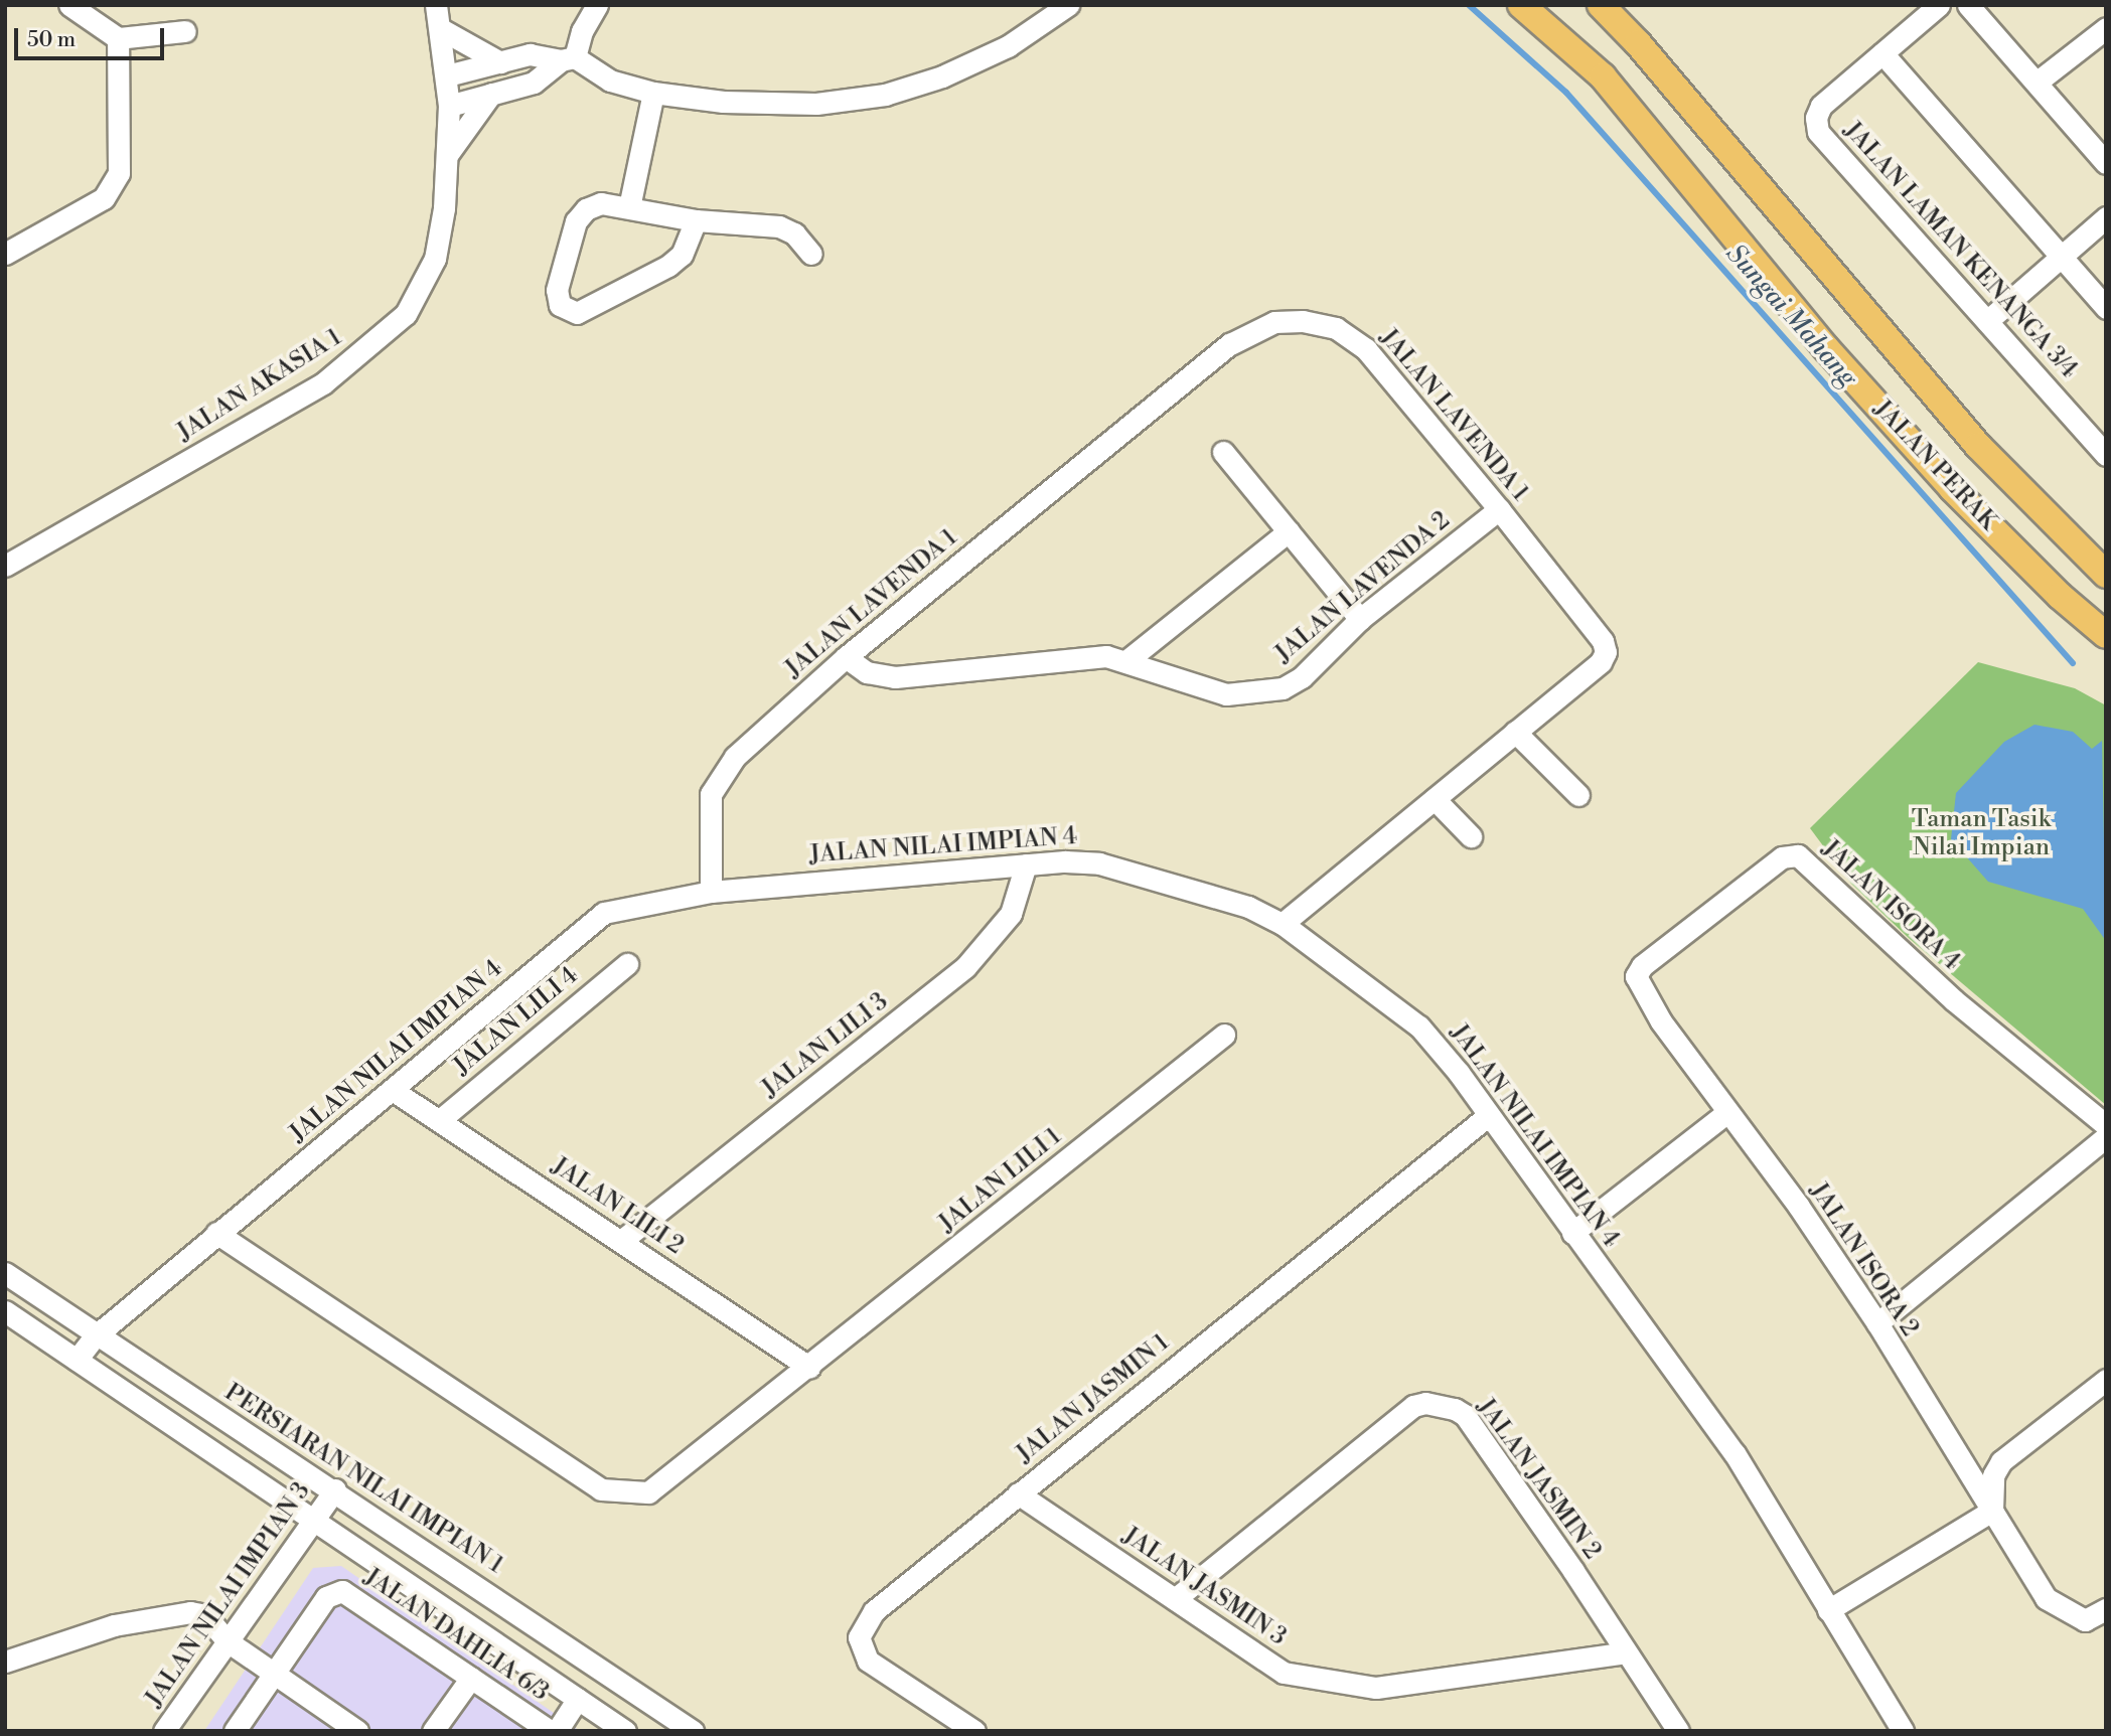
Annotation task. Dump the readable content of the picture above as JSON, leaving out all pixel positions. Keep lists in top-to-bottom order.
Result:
{
  "streets": {
    "main road": ["JALAN PERAK"],
    "street": [
      "JALAN LAMAN KENANGA 3/4",
      "JALAN AKASIA 1",
      "JALAN LAVENDA 1",
      "JALAN LAVENDA 2",
      "JALAN NILAI IMPIAN 4",
      "JALAN ISORA 4",
      "JALAN LILI 4",
      "JALAN LILI 3",
      "JALAN LILI 1",
      "JALAN LILI 2",
      "JALAN ISORA 2",
      "JALAN JASMIN 1",
      "PERSIARAN NILAI IMPIAN 1",
      "JALAN JASMIN 2",
      "JALAN JASMIN 3",
      "JALAN NILAI IMPIAN 3",
      "JALAN DAHLIA 6/3"
    ]
  },
  "crossings": [
    ["JALAN LAVENDA 1", "JALAN LAVENDA 2"],
    ["JALAN LAVENDA 1", "JALAN NILAI IMPIAN 4"],
    ["JALAN NILAI IMPIAN 4", "JALAN LILI 3"],
    ["JALAN NILAI IMPIAN 4", "JALAN LILI 1"],
    ["JALAN NILAI IMPIAN 4", "JALAN LILI 2"],
    ["JALAN NILAI IMPIAN 4", "JALAN JASMIN 1"],
    ["JALAN NILAI IMPIAN 4", "PERSIARAN NILAI IMPIAN 1"],
    ["JALAN ISORA 4", "JALAN ISORA 2"],
    ["JALAN LILI 4", "JALAN LILI 2"],
    ["JALAN LILI 3", "JALAN LILI 2"],
    ["JALAN LILI 1", "JALAN LILI 2"],
    ["JALAN JASMIN 1", "JALAN JASMIN 3"],
    ["PERSIARAN NILAI IMPIAN 1", "JALAN NILAI IMPIAN 3"],
    ["JALAN JASMIN 2", "JALAN JASMIN 3"]
  ],
  "water": ["Sungai Mahang"],
  "parks": ["Taman Tasik Nilai Impian"],
  "scale_bar": "50 m"
}
